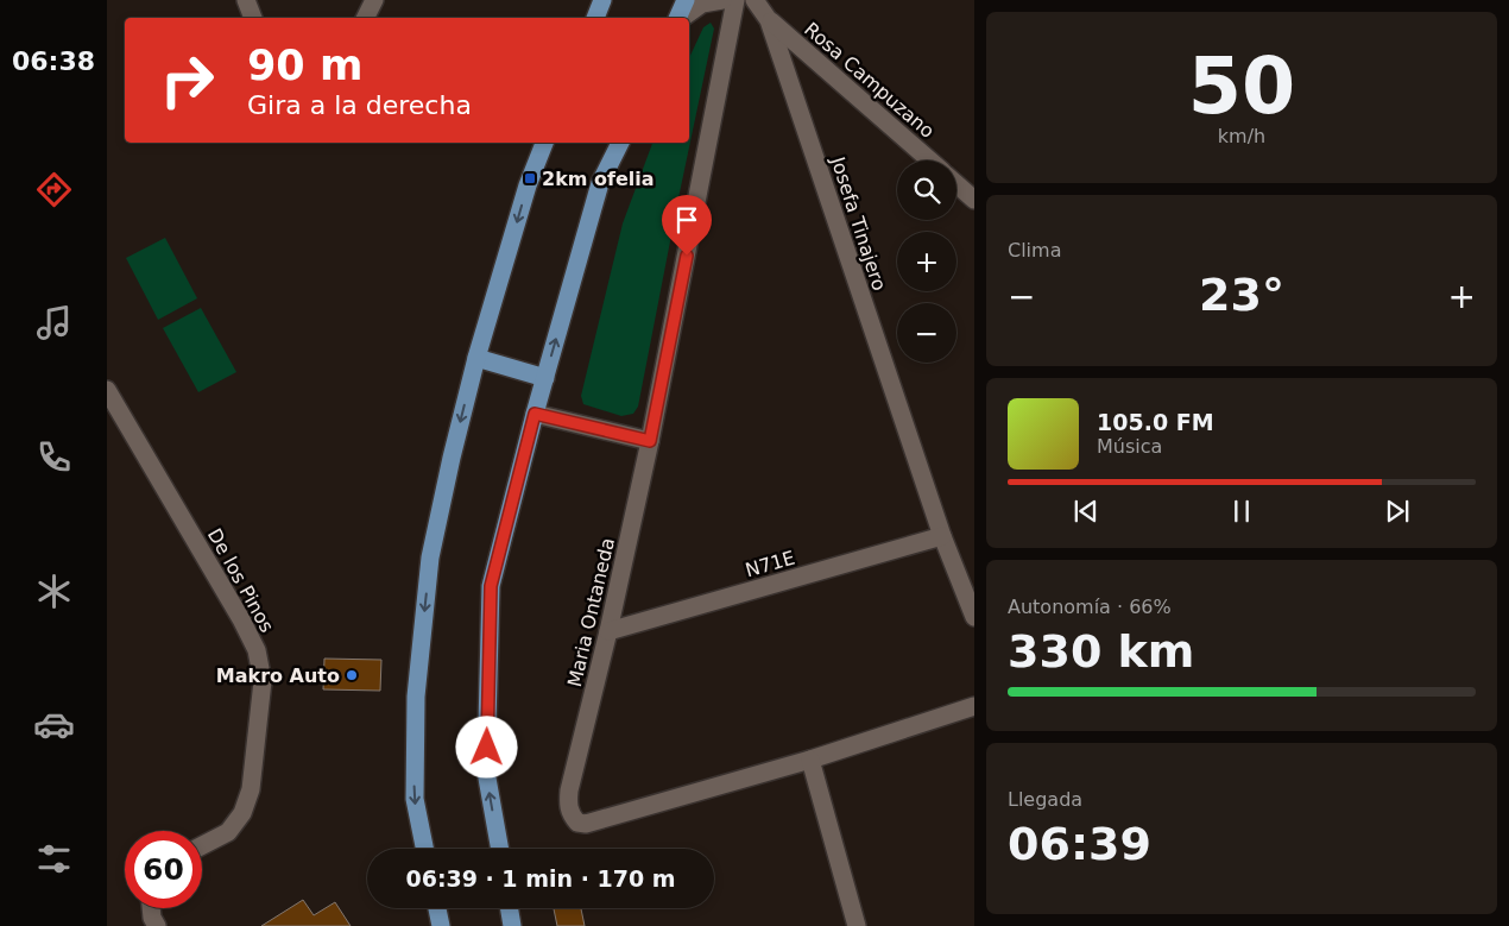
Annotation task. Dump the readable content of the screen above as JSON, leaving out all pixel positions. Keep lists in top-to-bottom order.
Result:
{
  "streets": {
    "street": [
      "Rosa Campuzano",
      "Josefa Tinajero",
      "N71E",
      "De los Pinos",
      "Maria Ontaneda"
    ]
  },
  "crossings": [
    ["Rosa Campuzano", "Josefa Tinajero"],
    ["Josefa Tinajero", "N71E"],
    ["Josefa Tinajero", "Maria Ontaneda"],
    ["N71E", "Maria Ontaneda"]
  ],
  "places": {
    "transit": ["2km ofelia"],
    "other": ["Makro Auto"]
  },
  "page": {
    "tabs": "06:38",
    "tile": [
      ["50", "km/h"],
      "Clima",
      ["Autonomía · 66%", "330 km"],
      ["Llegada", "06:39"]
    ],
    "turn": ["90 m", "Gira a la derecha"],
    "map_buttons": ["+", "−"],
    "heat": ["−", "23°", "+"],
    "song": ["105.0 FM", "Música"],
    "limit": "60",
    "trip": "06:39 · 1 min · 170 m"
  }
}
